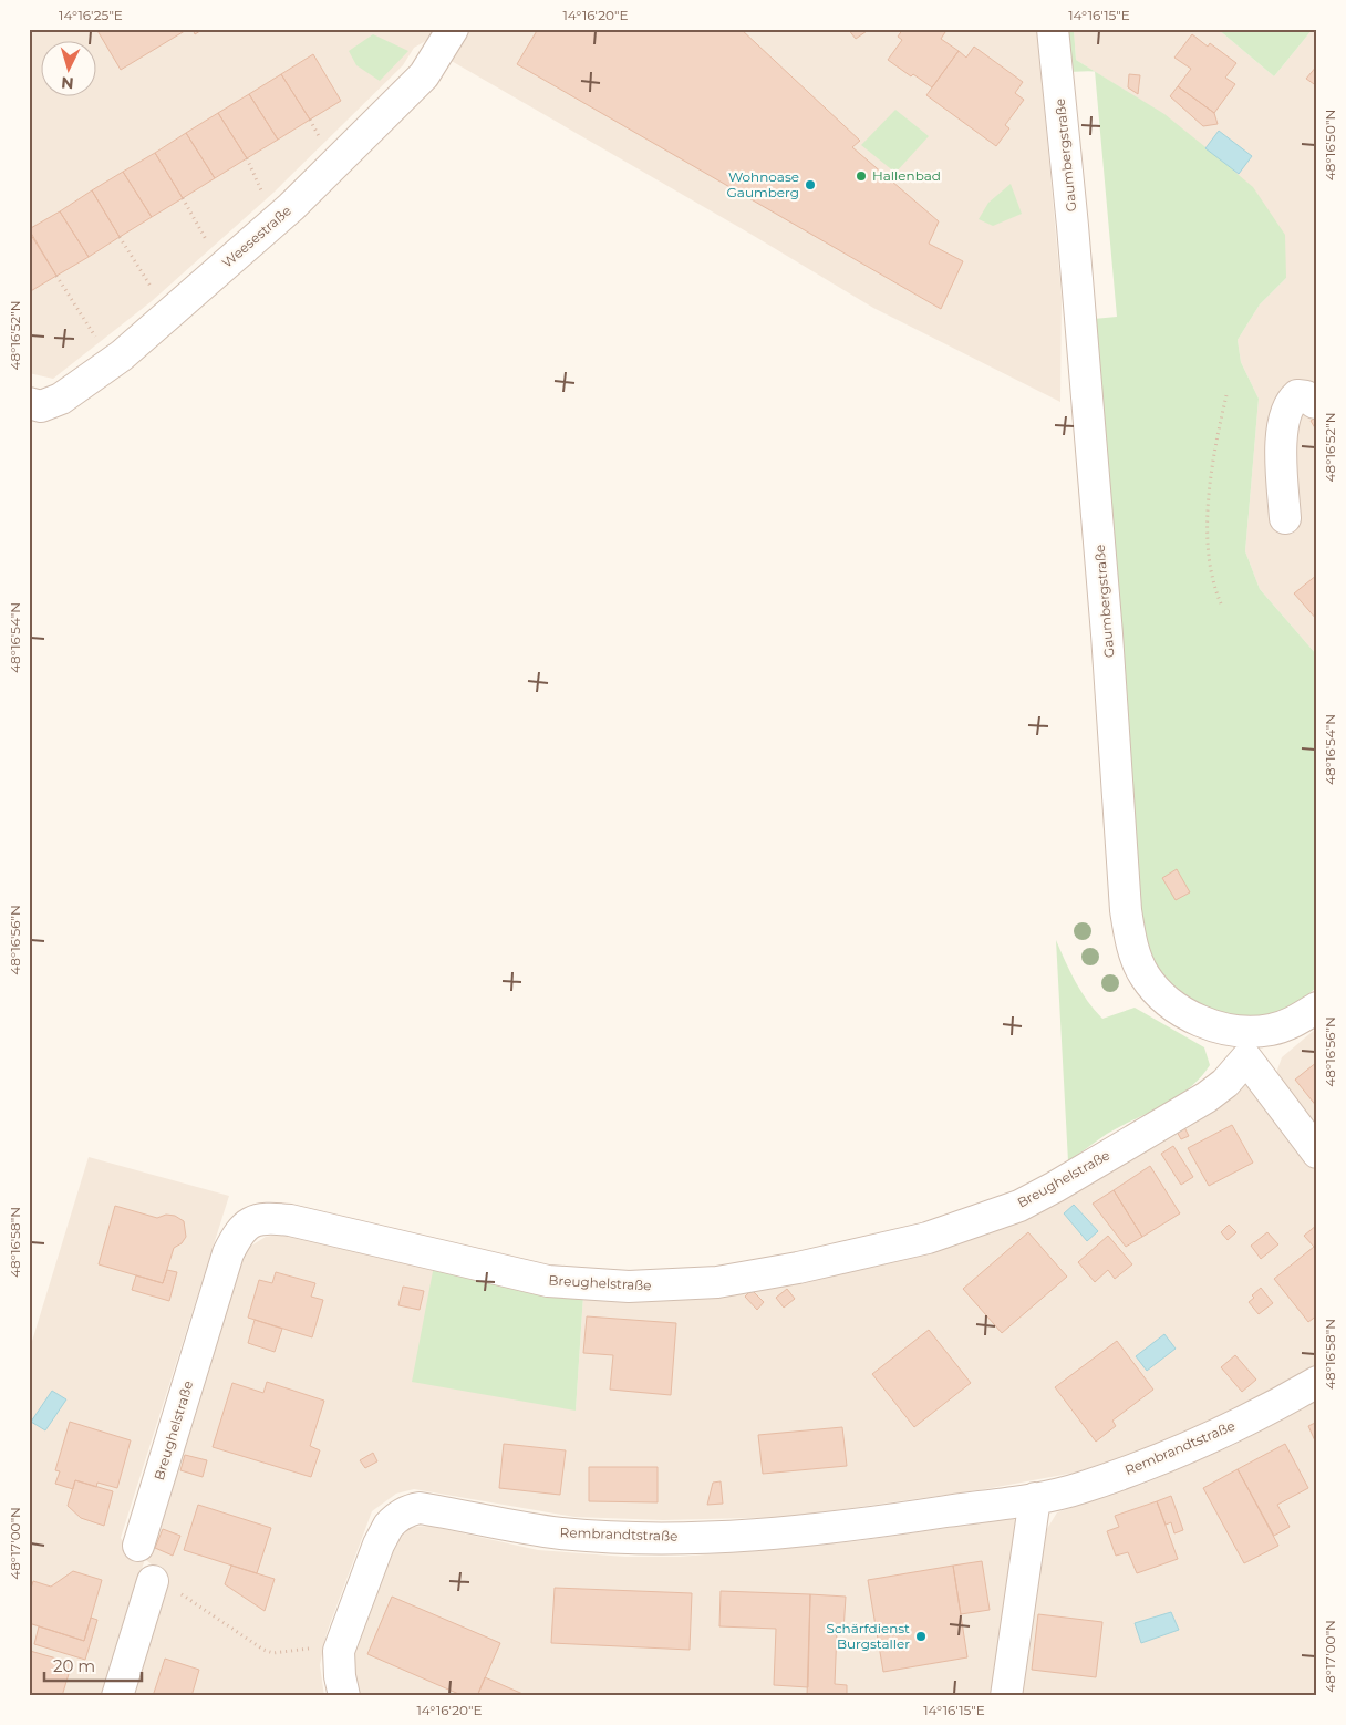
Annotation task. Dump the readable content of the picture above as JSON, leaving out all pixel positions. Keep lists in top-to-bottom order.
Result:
{
  "streets": {
    "street": [
      "Gaumbergstraße",
      "Weesestraße",
      "Breughelstraße",
      "Rembrandtstraße"
    ]
  },
  "crossings": [
    ["Gaumbergstraße", "Breughelstraße"]
  ],
  "places": ["Hallenbad", "Wohnoase Gaumberg", "Schärfdienst Burgstaller"],
  "scale_bar": "20 m",
  "north": "bottom",
  "coordinates": [
    "14°16'25\"E",
    "14°16'20\"E",
    "14°16'15\"E",
    "48°16'50\"N",
    "48°16'52\"N",
    "48°16'54\"N",
    "48°16'56\"N",
    "48°16'58\"N",
    "48°17'00\"N"
  ]
}
